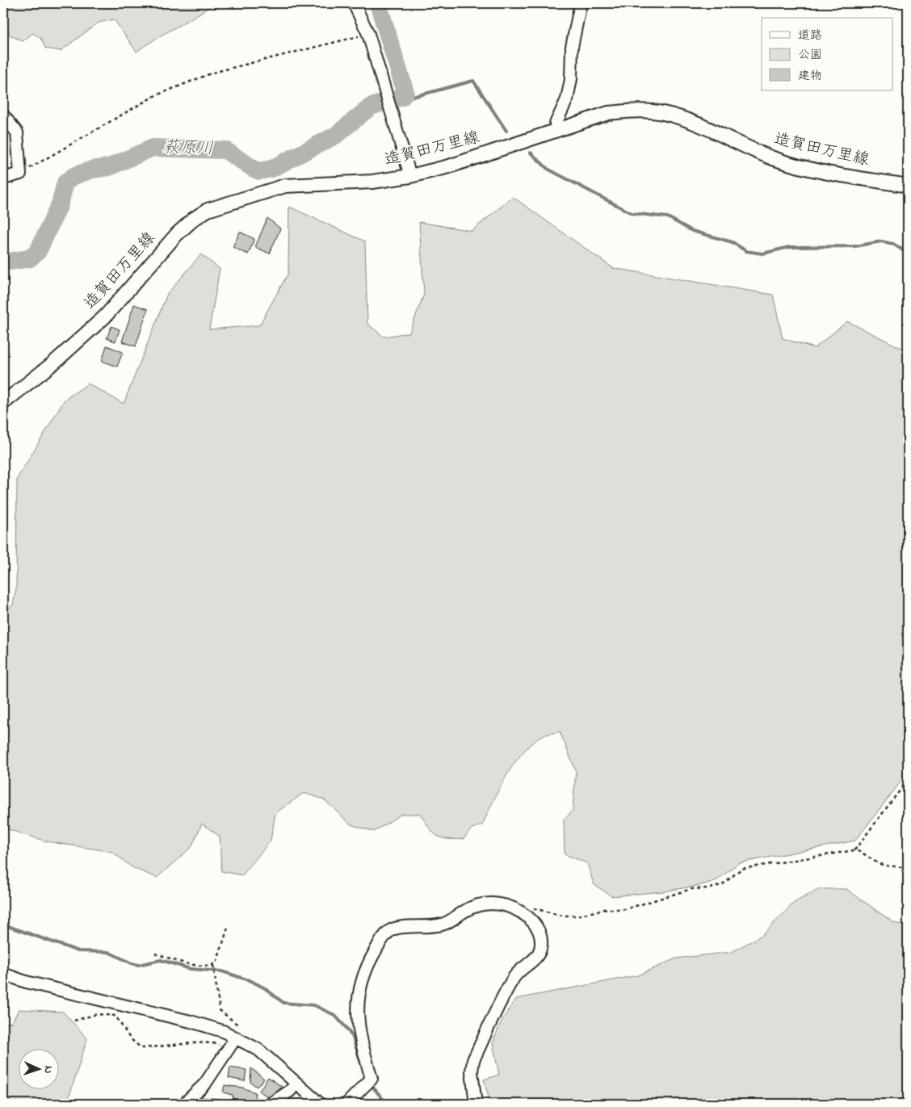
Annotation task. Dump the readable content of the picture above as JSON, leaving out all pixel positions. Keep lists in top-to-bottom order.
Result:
{
  "streets": {
    "main road": ["造賀田万里線"]
  },
  "water": ["萩原川"],
  "legend": ["道路", "公園", "建物"],
  "north": "right"
}
